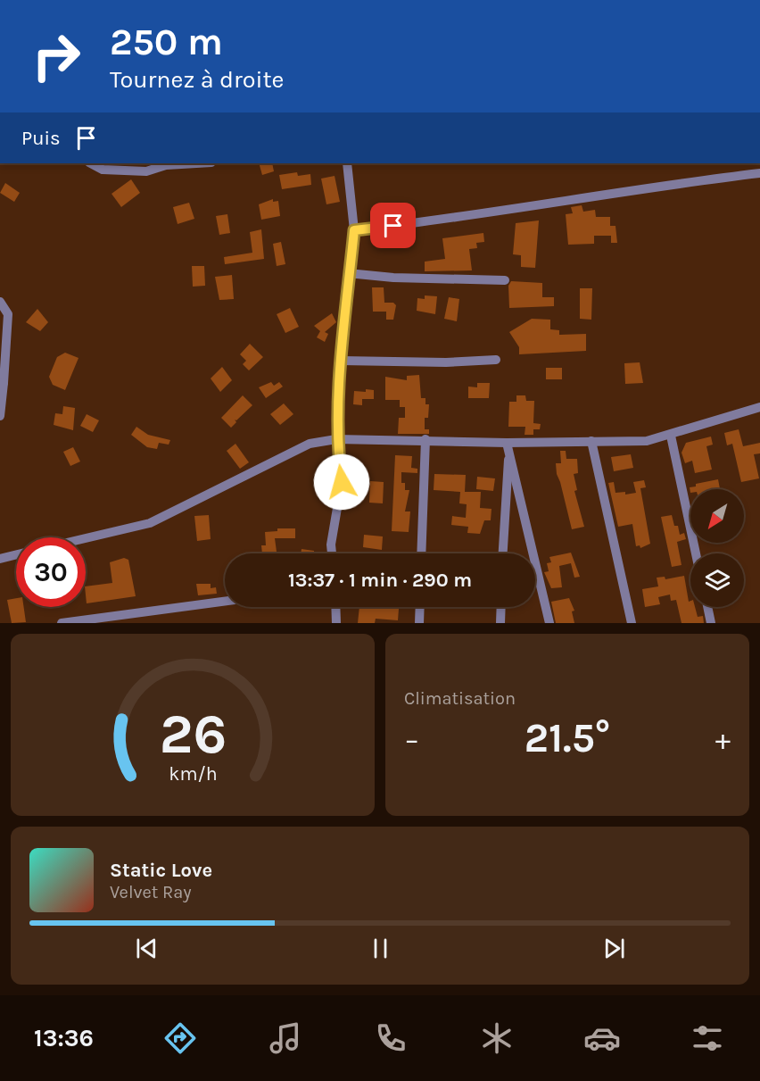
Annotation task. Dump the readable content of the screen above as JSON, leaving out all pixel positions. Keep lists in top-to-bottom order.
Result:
{
  "north": "bottom left",
  "page": {
    "turn": ["250 m", "Tournez à droite"],
    "then": "Puis",
    "limit": "30",
    "trip": "13:37 · 1 min · 290 m",
    "tile": "Climatisation",
    "heat": ["−", "21.5°", "+"],
    "song": ["Static Love", "Velvet Ray"],
    "tabs": "13:36",
    "gauge": ["26", "km/h"]
  }
}
